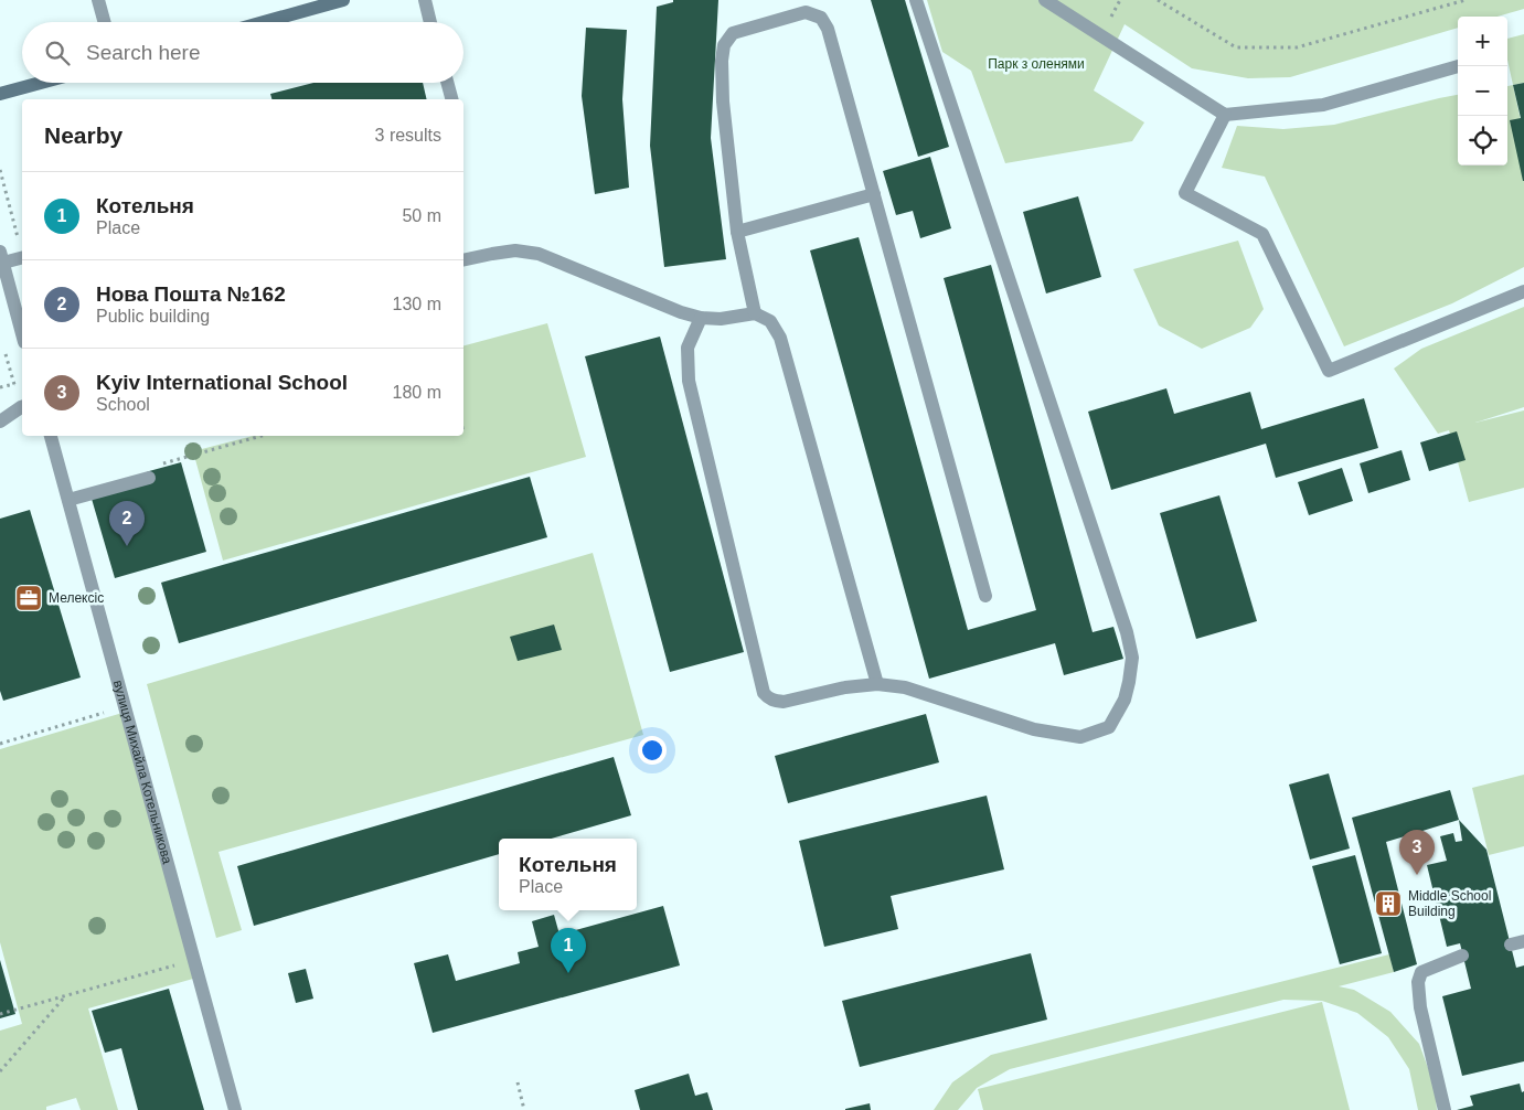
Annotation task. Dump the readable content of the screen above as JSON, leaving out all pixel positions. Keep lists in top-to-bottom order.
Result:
{
  "streets": {
    "street": ["вулиця Михайла Котельникова"]
  },
  "parks": ["Парк з оленями"],
  "places": {
    "office": ["Мелексіc"],
    "building": ["Middle School Building"]
  },
  "page": {
    "map_buttons": ["+", "−"],
    "search": "Search here",
    "heading": ["Nearby", "3 results"],
    "list": [
      {
        "mark": "1",
        "name": "Котельня",
        "note": "Place",
        "value": "50 m"
      },
      {
        "mark": "2",
        "name": "Нова Пошта №162",
        "note": "Public building",
        "value": "130 m"
      },
      {
        "mark": "3",
        "name": "Kyiv International School",
        "note": "School",
        "value": "180 m"
      }
    ],
    "pins": ["2", "3", "1"],
    "popup": ["Котельня", "Place"]
  }
}
